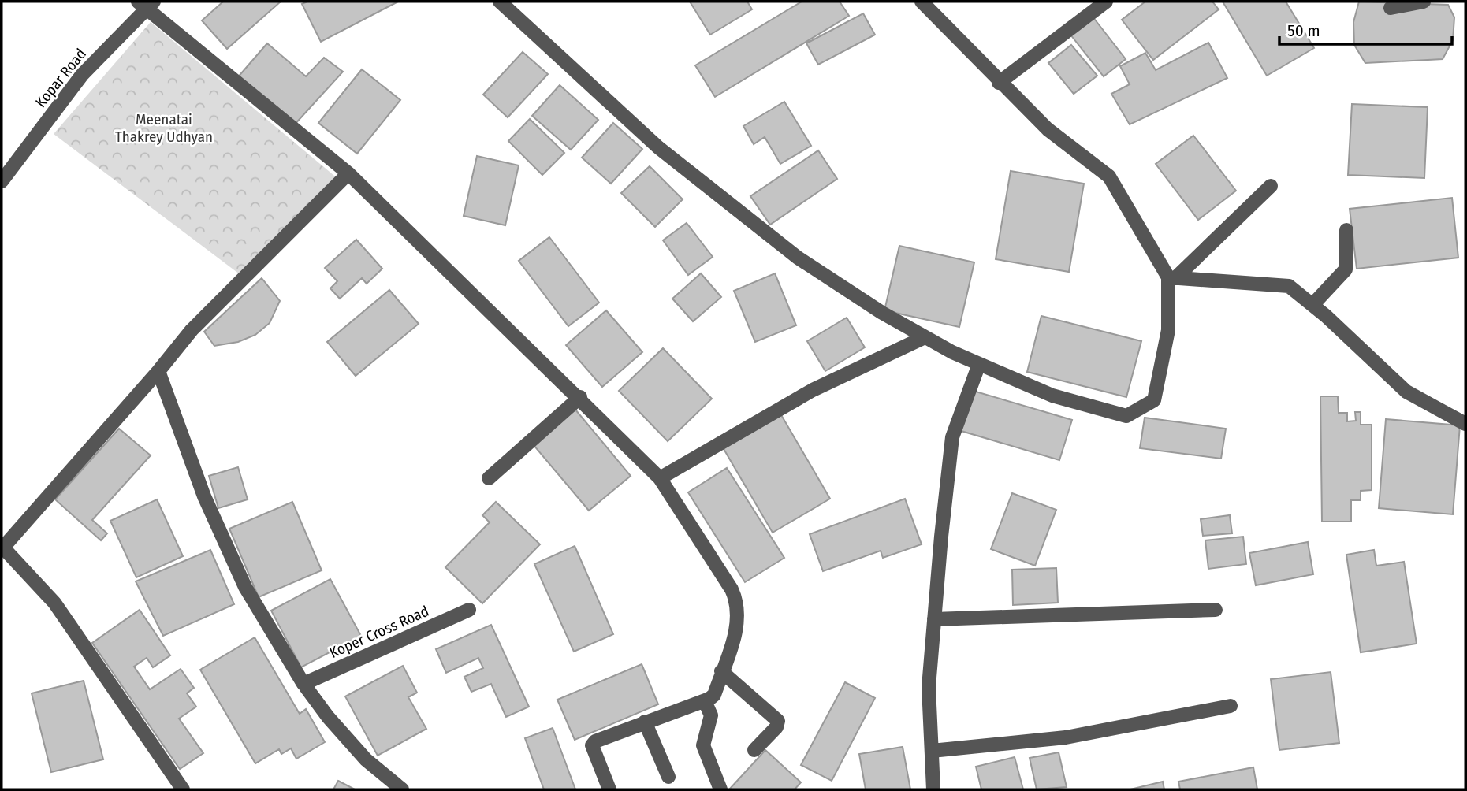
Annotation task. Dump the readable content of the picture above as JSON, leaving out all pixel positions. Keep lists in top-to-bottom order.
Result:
{
  "streets": {
    "street": ["Kopar Road", "Koper Cross Road"]
  },
  "parks": ["Meenatai Thakrey Udhyan"],
  "scale_bar": "50 m"
}
